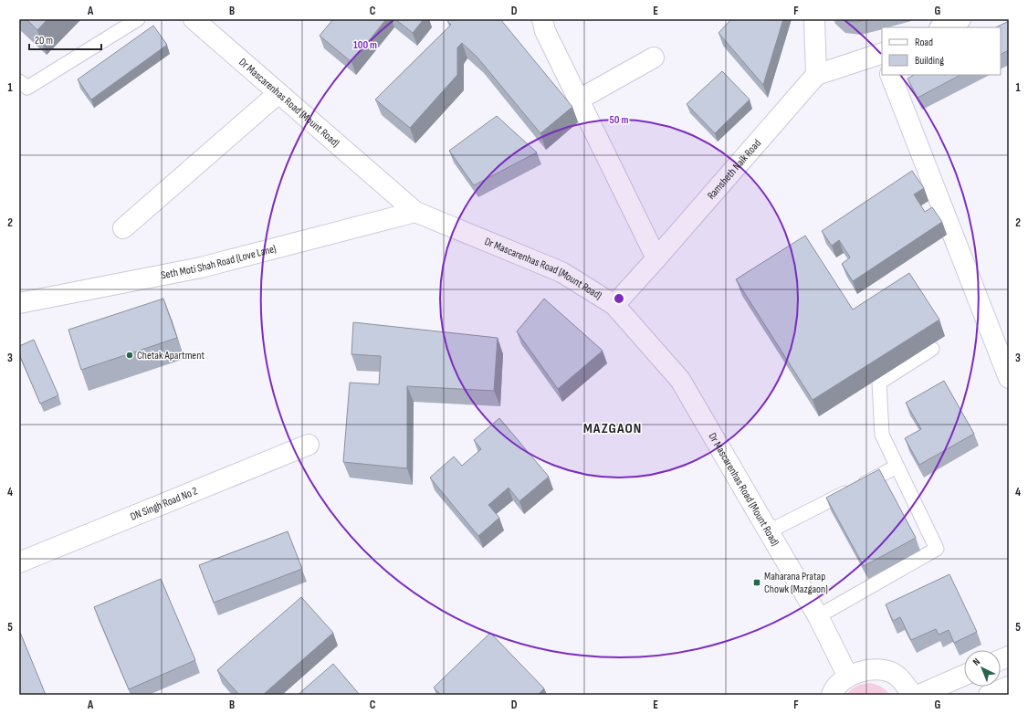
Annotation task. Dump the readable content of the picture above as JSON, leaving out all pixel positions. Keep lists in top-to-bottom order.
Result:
{
  "streets": {
    "street": [
      "Dr Mascarenhas Road (Mount Road)",
      "Ramsheth Naik Road",
      "Seth Moti Shah Road (Love Lane)",
      "DN Singh Road No 2"
    ]
  },
  "crossings": [
    ["Dr Mascarenhas Road (Mount Road)", "Ramsheth Naik Road"],
    ["Dr Mascarenhas Road (Mount Road)", "Seth Moti Shah Road (Love Lane)"]
  ],
  "districts": ["MAZGAON"],
  "places": {
    "other": ["Chetak Apartment"],
    "transit": ["Maharana Pratap Chowk (Mazgaon)"]
  },
  "legend": ["Road", "Building"],
  "scale_bar": "20 m",
  "north": "top left",
  "grid": {
    "columns": [
      "A",
      "B",
      "C",
      "D",
      "E",
      "F",
      "G"
    ],
    "rows": [
      "1",
      "2",
      "3",
      "4",
      "5"
    ]
  },
  "rings": ["100 m", "50 m"]
}
